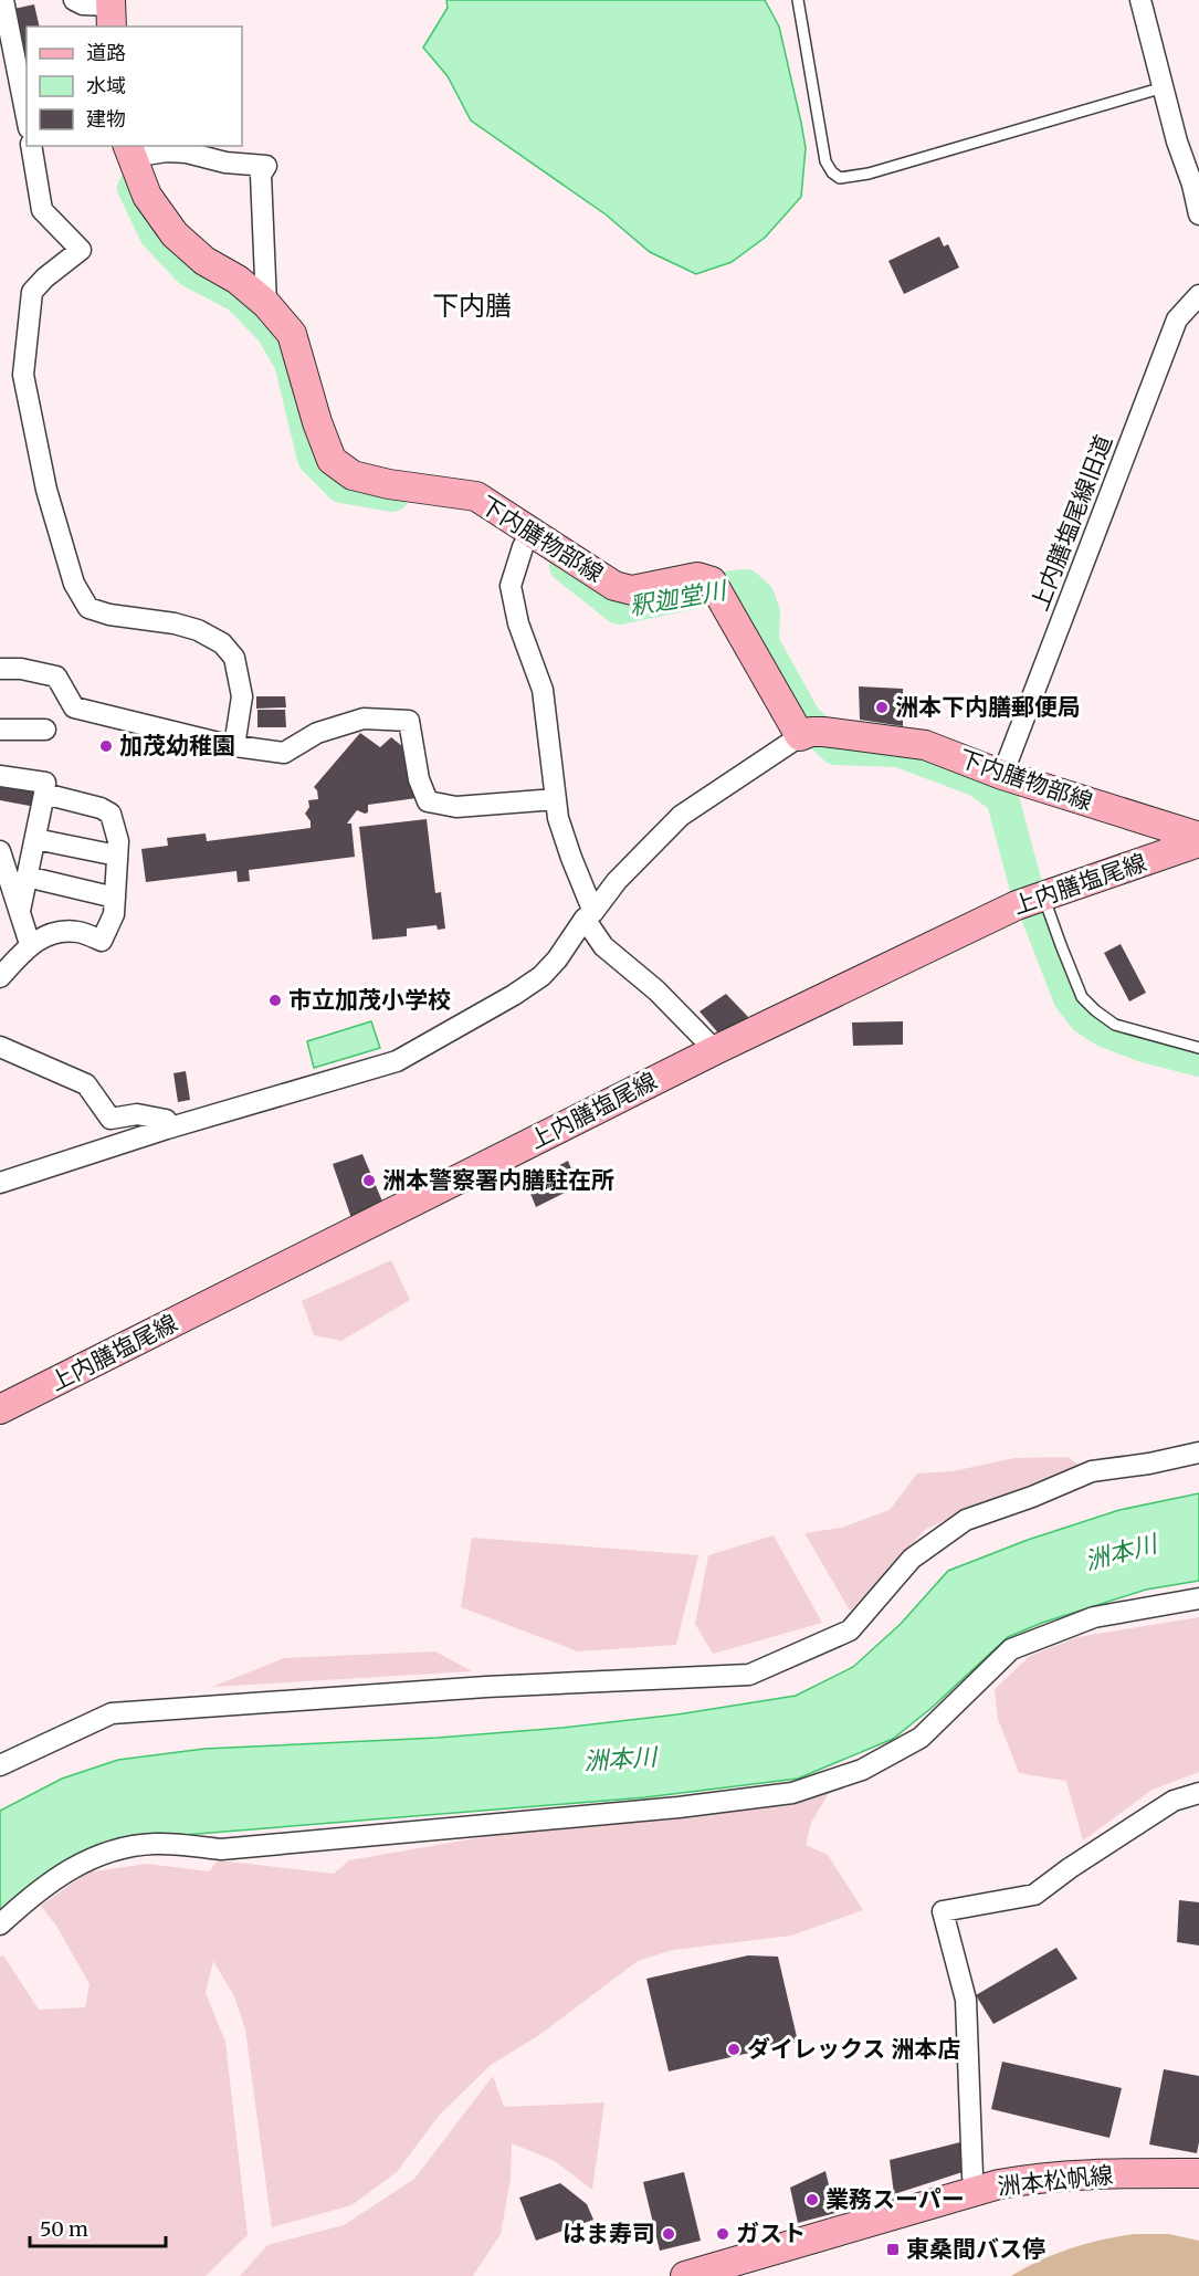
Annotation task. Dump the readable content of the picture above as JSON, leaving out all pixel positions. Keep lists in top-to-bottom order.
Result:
{
  "streets": {
    "main road": ["下内膳物部線", "上内膳塩尾線", "洲本松帆線"],
    "street": ["上内膳塩尾線旧道"]
  },
  "crossings": [
    ["上内膳塩尾線旧道", "下内膳物部線"]
  ],
  "districts": ["下内膳"],
  "water": ["釈迦堂川", "洲本川"],
  "places": {
    "other": [
      "洲本下内膳郵便局",
      "加茂幼稚園",
      "市立加茂小学校",
      "洲本警察署内膳駐在所",
      "ダイレックス 洲本店",
      "業務スーパー",
      "はま寿司",
      "ガスト"
    ],
    "transit": ["東桑間バス停"]
  },
  "legend": ["道路", "水域", "建物"],
  "scale_bar": "50 m"
}
